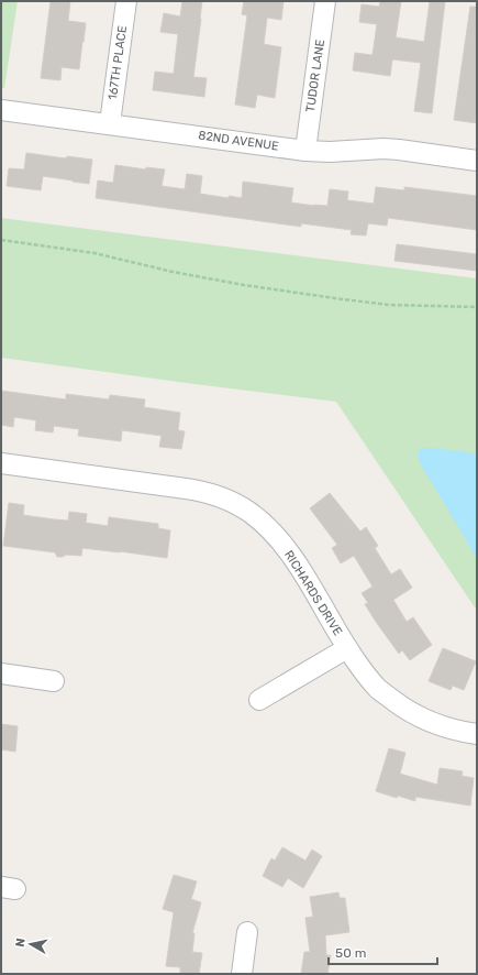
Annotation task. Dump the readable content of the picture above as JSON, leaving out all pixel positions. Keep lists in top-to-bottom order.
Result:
{
  "streets": {
    "street": [
      "167TH PLACE",
      "TUDOR LANE",
      "82ND AVENUE",
      "RICHARDS DRIVE"
    ]
  },
  "crossings": [
    ["167TH PLACE", "82ND AVENUE"],
    ["TUDOR LANE", "82ND AVENUE"]
  ],
  "scale_bar": "50 m",
  "north": "left"
}
